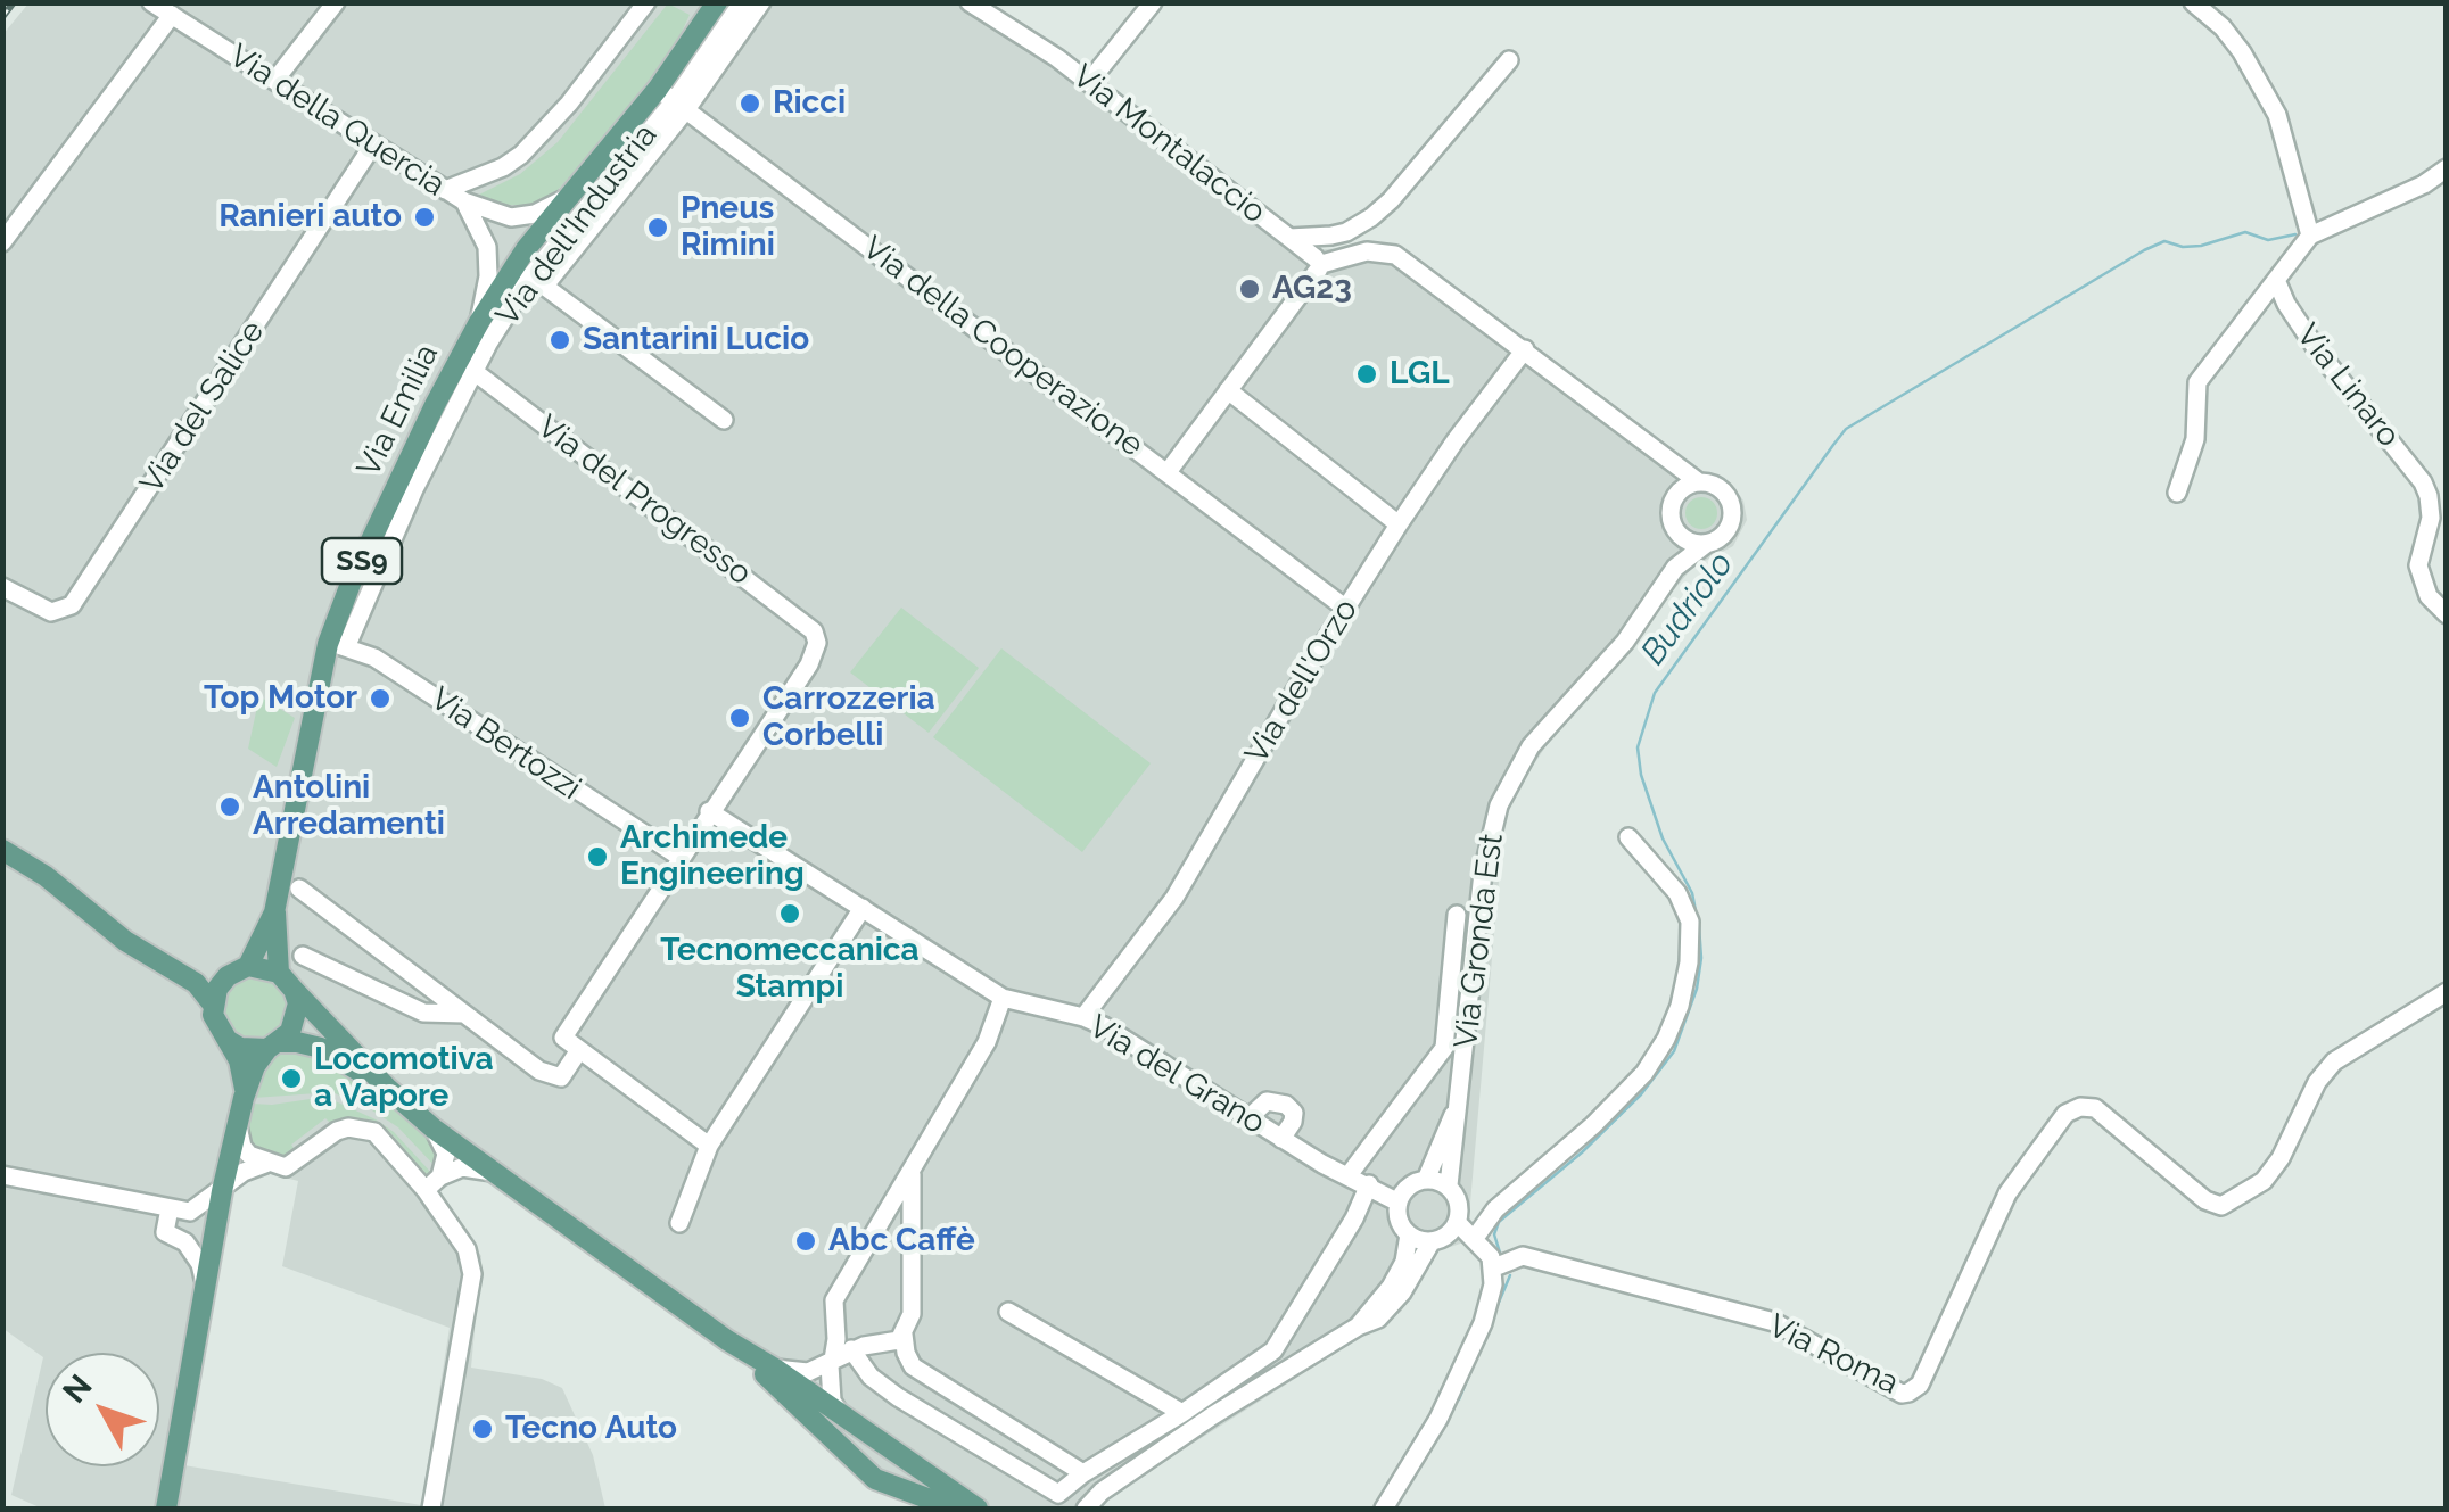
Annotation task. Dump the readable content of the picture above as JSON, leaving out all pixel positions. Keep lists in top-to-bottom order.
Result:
{
  "streets": {
    "main road": ["Via Emilia", "SS9"],
    "street": [
      "Via della Quercia",
      "Via Montalaccio",
      "Via dell'Industria",
      "Via della Cooperazione",
      "Via Linaro",
      "Via del Salice",
      "Via del Progresso",
      "Via dell'Orzo",
      "Via Bertozzi",
      "Via Gronda Est",
      "Via del Grano",
      "Via Roma"
    ]
  },
  "crossings": [
    ["Via della Quercia", "Via del Salice"],
    ["Via della Quercia", "Via Emilia"],
    ["Via dell'Industria", "Via della Cooperazione"],
    ["Via dell'Industria", "Via Emilia"],
    ["Via dell'Industria", "Via del Progresso"],
    ["Via della Cooperazione", "Via Emilia"],
    ["Via della Cooperazione", "Via dell'Orzo"],
    ["Via Emilia", "Via Bertozzi"],
    ["Via del Progresso", "Via del Grano"],
    ["Via dell'Orzo", "Via Gronda Est"],
    ["Via dell'Orzo", "Via del Grano"],
    ["Via Gronda Est", "Via del Grano"]
  ],
  "water": ["Budriolo"],
  "places": [
    "Ricci",
    "Ranieri auto",
    "Pneus Rimini",
    "AG23",
    "Santarini Lucio",
    "LGL",
    "Top Motor",
    "Carrozzeria Corbelli",
    "Antolini Arredamenti",
    "Archimede Engineering",
    "Tecnomeccanica Stampi",
    "Locomotiva a Vapore",
    "Abc Caffè",
    "Tecno Auto"
  ],
  "north": "top left"
}
